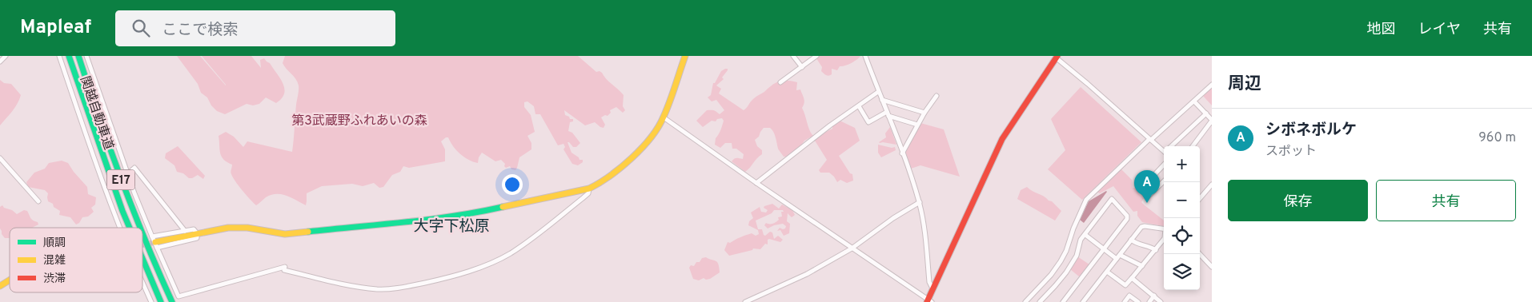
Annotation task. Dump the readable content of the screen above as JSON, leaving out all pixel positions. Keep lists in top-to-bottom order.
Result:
{
  "streets": {
    "main road": ["関越自動車道", "E17"]
  },
  "districts": ["大字下松原"],
  "parks": ["第3武蔵野ふれあいの森"],
  "legend": ["順調", "混雑", "渋滞"],
  "page": {
    "header": "Mapleaf",
    "search": "ここで検索",
    "nav": ["地図", "レイヤ", "共有"],
    "heading": "周辺",
    "list": [
      {
        "mark": "A",
        "name": "シボネボルケ",
        "note": "スポット",
        "value": "960 m"
      }
    ],
    "map_buttons": ["+", "−"],
    "buttons": ["保存", "共有"],
    "pins": "A"
  }
}
